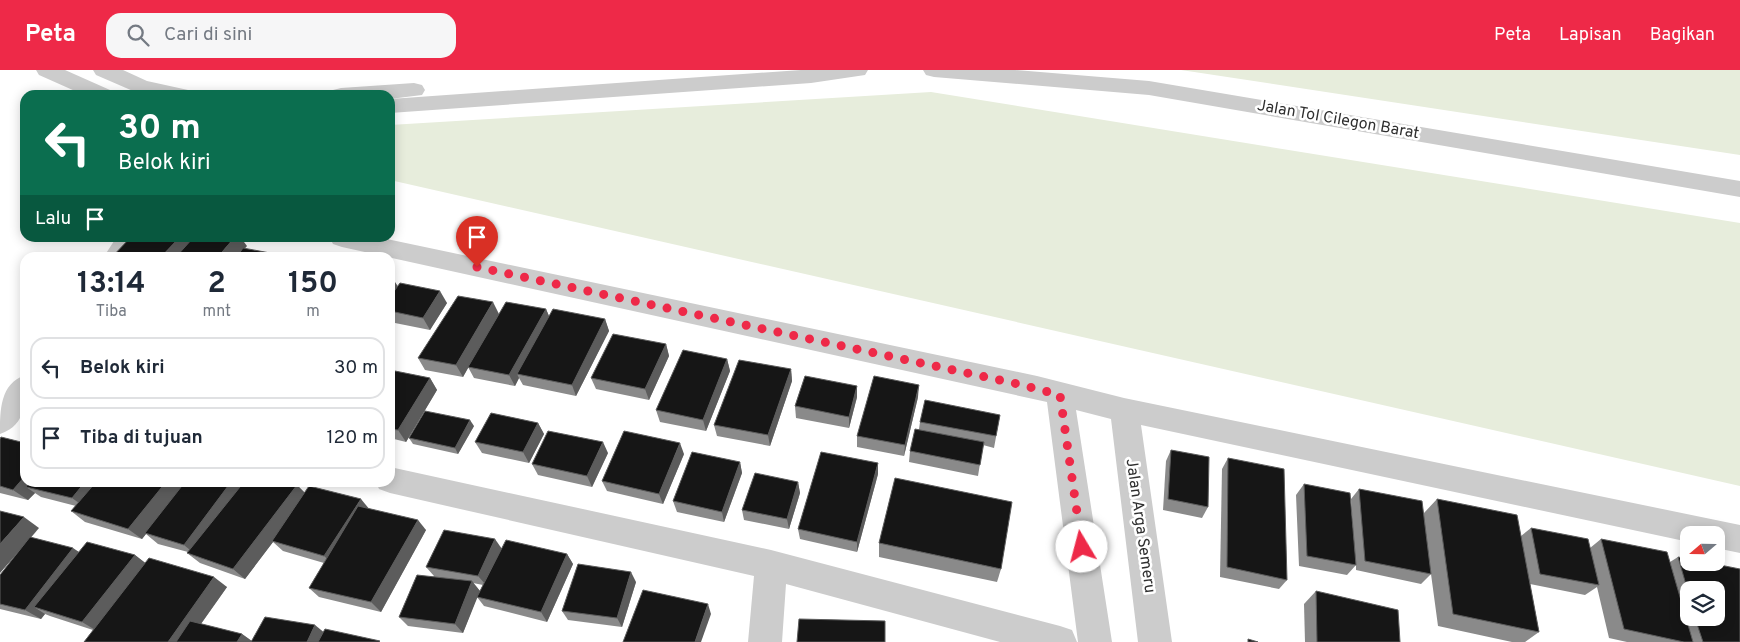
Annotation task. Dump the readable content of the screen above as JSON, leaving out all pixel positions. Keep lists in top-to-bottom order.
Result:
{
  "streets": {
    "street": ["Jalan Tol Cilegon Barat", "Jalan Arga Semeru"]
  },
  "north": "left",
  "page": {
    "header": "Peta",
    "search": "Cari di sini",
    "nav": ["Peta", "Lapisan", "Bagikan"],
    "turn": ["30 m", "Belok kiri"],
    "then": "Lalu",
    "eta": [
      "13:14",
      "Tiba",
      "2",
      "mnt",
      "150",
      "m"
    ],
    "list": [
      {
        "name": "Belok kiri",
        "value": "30 m"
      },
      {
        "name": "Tiba di tujuan",
        "value": "120 m"
      }
    ]
  }
}
